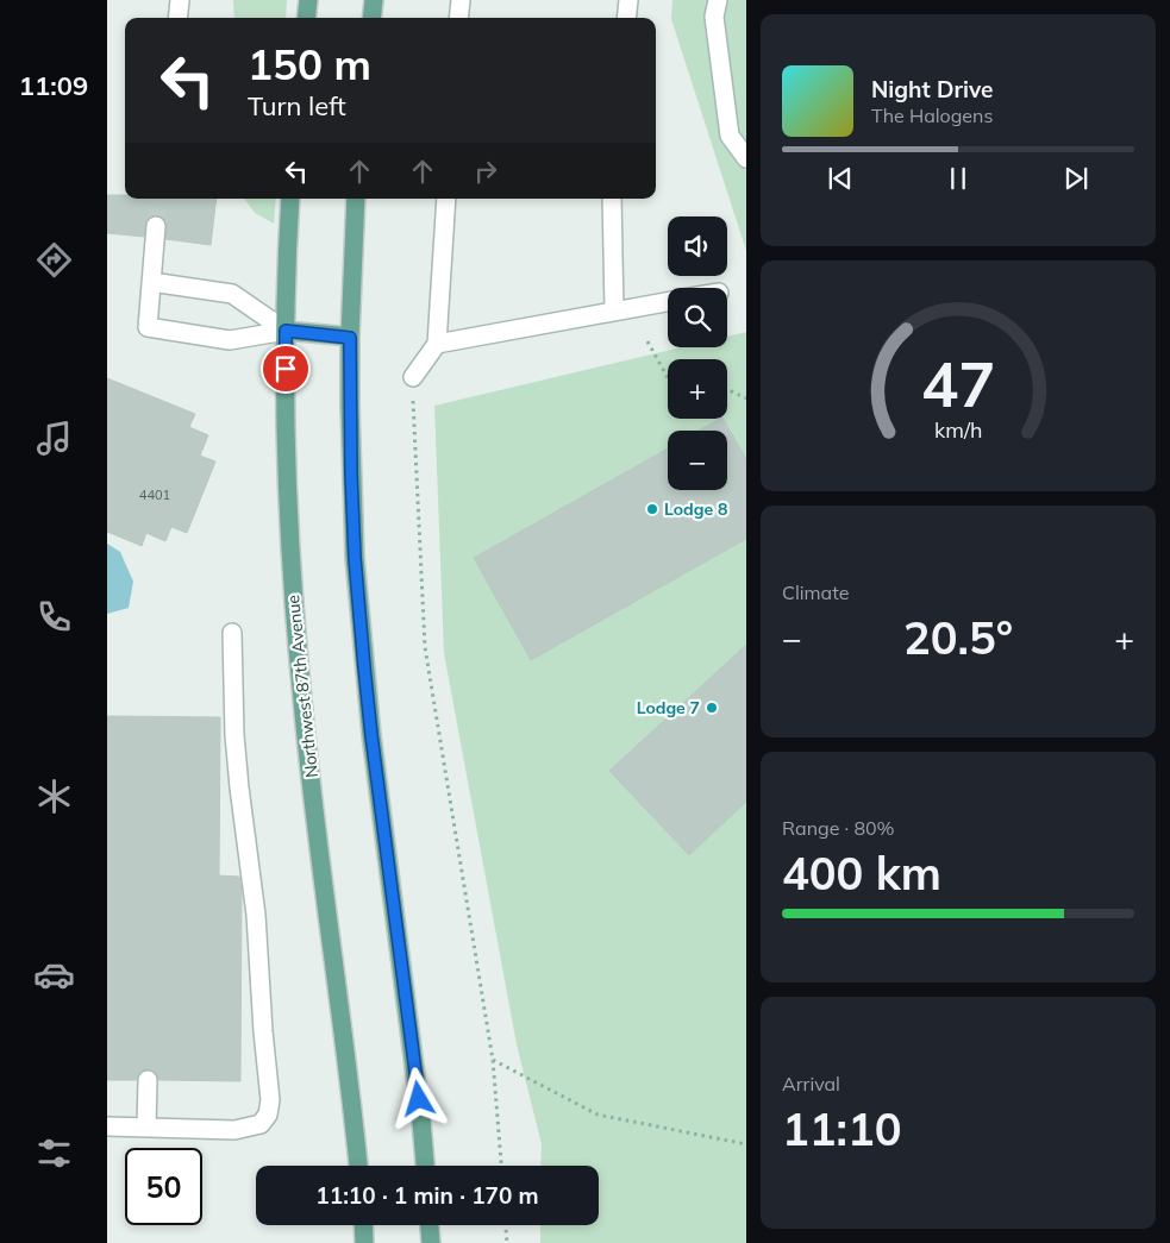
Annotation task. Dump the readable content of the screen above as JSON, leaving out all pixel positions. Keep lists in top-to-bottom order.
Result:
{
  "streets": {
    "main road": ["Northwest 87th Avenue"]
  },
  "places": ["Lodge 8", "Lodge 7"],
  "house_numbers": ["4401"],
  "page": {
    "tabs": "11:09",
    "turn": ["150 m", "Turn left"],
    "song": ["Night Drive", "The Halogens"],
    "map_buttons": ["+", "−"],
    "tile": [
      "Climate",
      ["Range · 80%", "400 km"],
      ["Arrival", "11:10"]
    ],
    "heat": ["−", "20.5°", "+"],
    "limit": "50",
    "trip": "11:10 · 1 min · 170 m",
    "gauge": ["47", "km/h"]
  }
}
